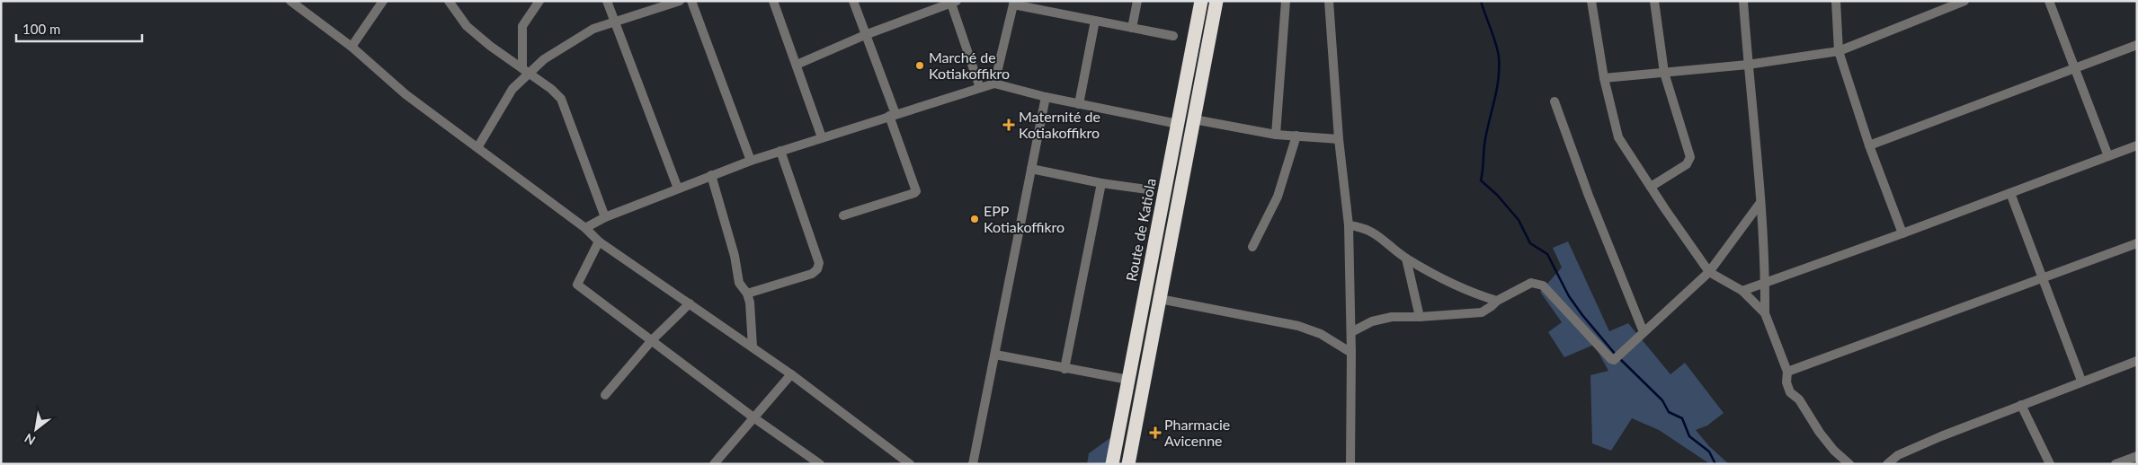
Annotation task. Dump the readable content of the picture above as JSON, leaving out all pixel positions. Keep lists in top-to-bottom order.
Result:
{
  "streets": {
    "highway": ["Route de Katiola"]
  },
  "places": {
    "other": ["Marché de Kotiakoffikro", "EPP Kotiakoffikro"],
    "health": ["Maternité de Kotiakoffikro", "Pharmacie Avicenne"]
  },
  "scale_bar": "100 m",
  "north": "bottom left"
}
